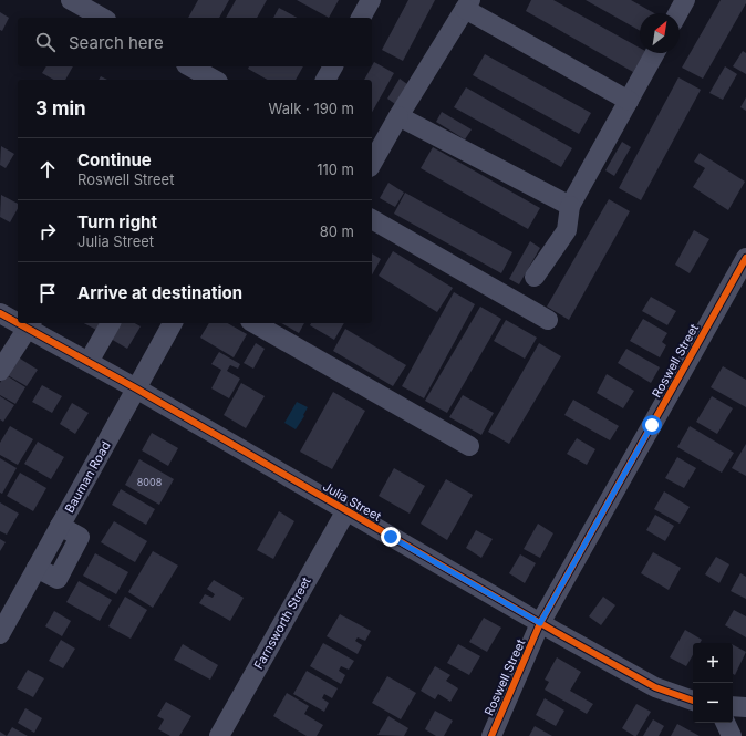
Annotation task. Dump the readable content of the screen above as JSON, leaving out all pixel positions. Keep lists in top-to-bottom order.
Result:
{
  "streets": {
    "street": [
      "Roswell Street",
      "Bauman Road",
      "Julia Street",
      "Farnsworth Street"
    ]
  },
  "crossings": [
    ["Roswell Street", "Julia Street"],
    ["Bauman Road", "Julia Street"],
    ["Julia Street", "Farnsworth Street"]
  ],
  "house_numbers": ["8008"],
  "north": "top right",
  "page": {
    "search": "Search here",
    "heading": ["3 min", "Walk · 190 m"],
    "list": [
      ["Continue", "Roswell Street", "110 m"],
      ["Turn right", "Julia Street", "80 m"],
      "Arrive at destination"
    ],
    "map_buttons": ["+", "−"]
  }
}
